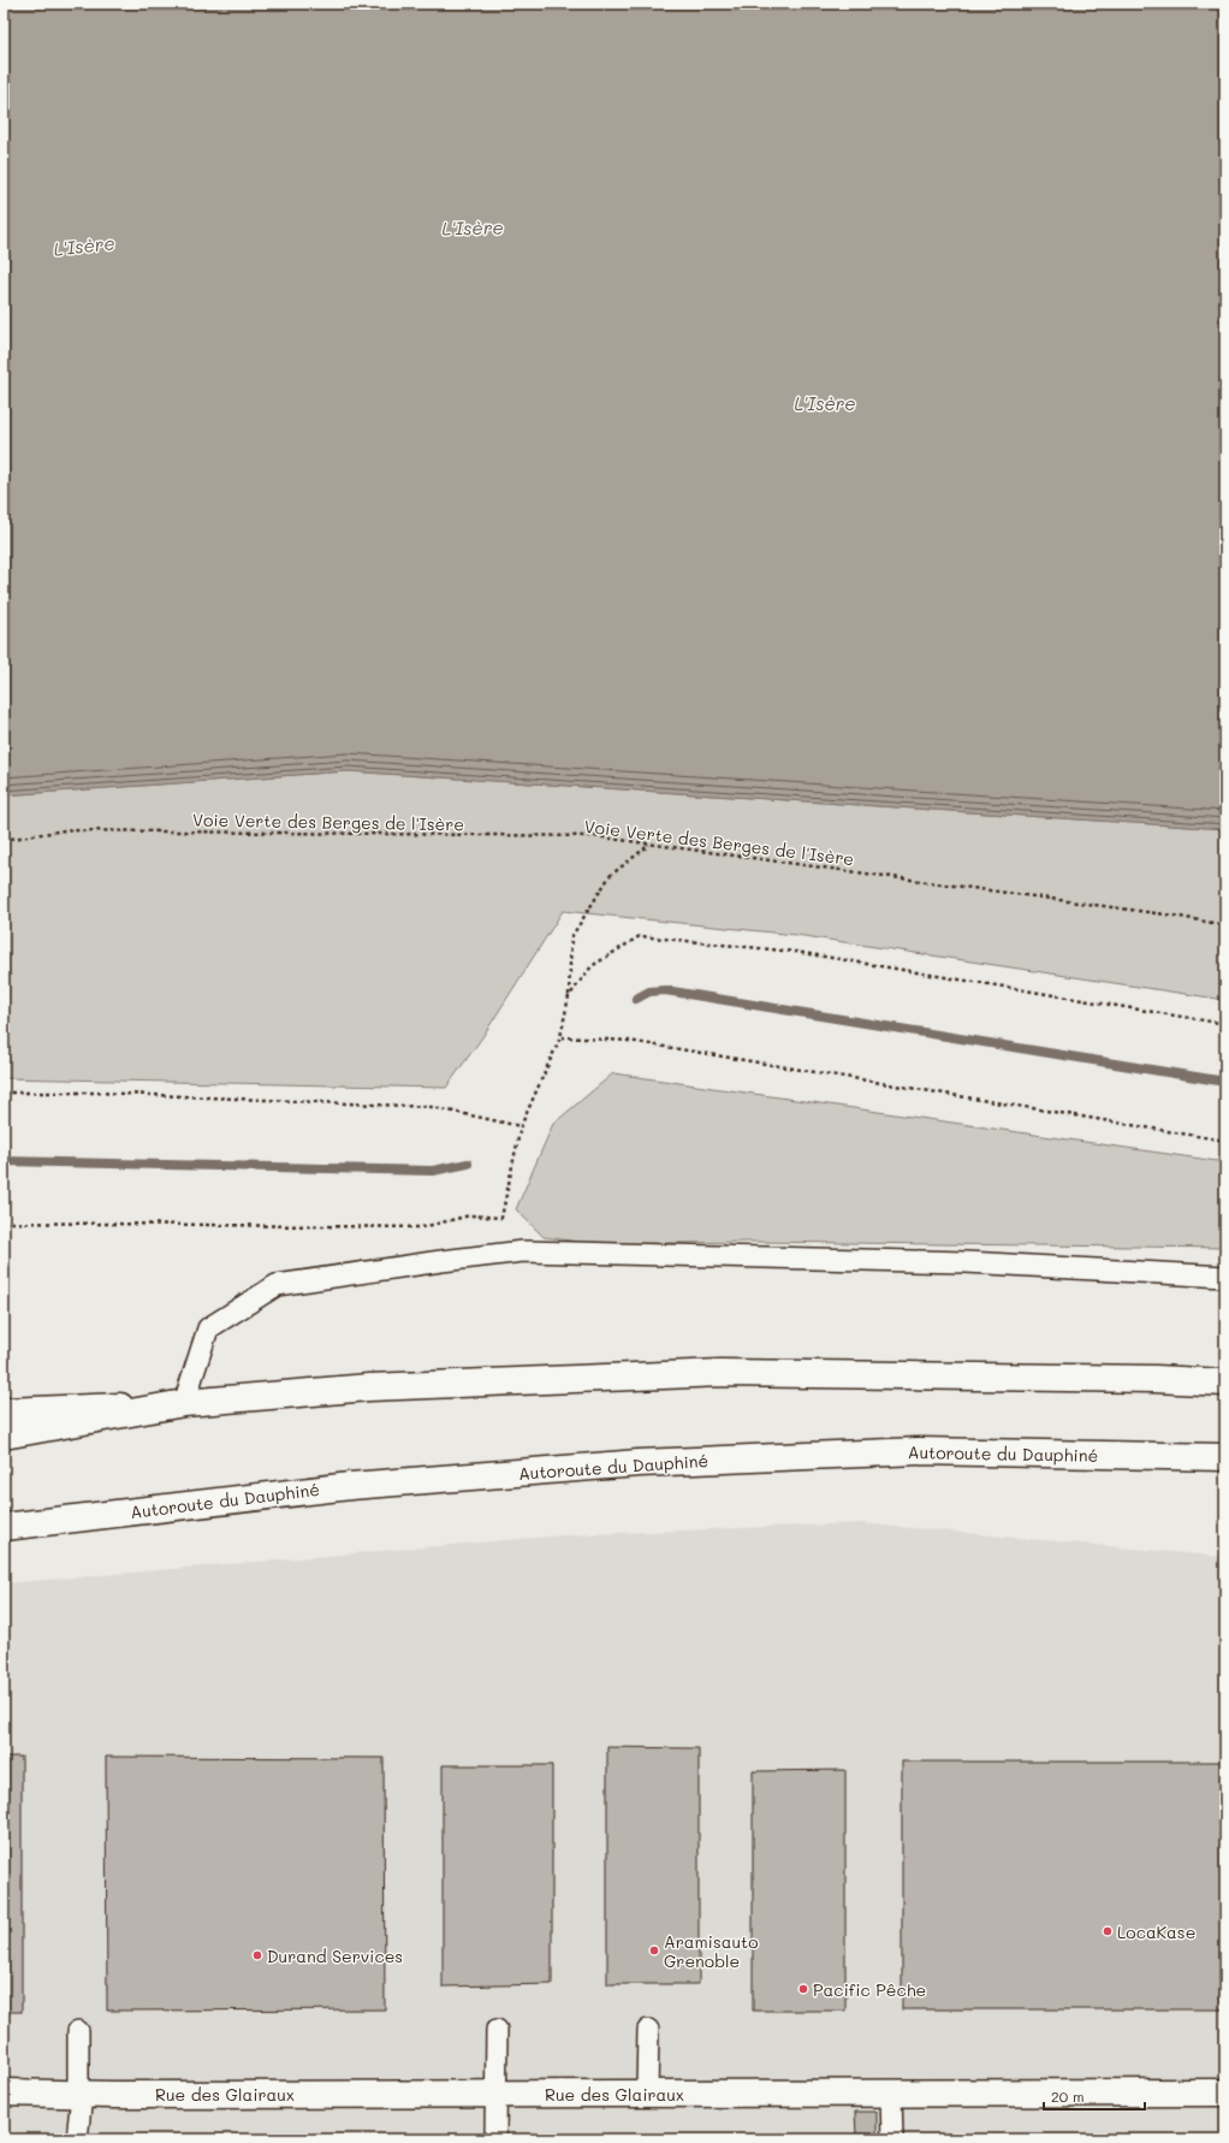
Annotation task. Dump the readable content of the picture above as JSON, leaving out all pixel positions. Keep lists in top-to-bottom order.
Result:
{
  "streets": {
    "main road": ["Autoroute du Dauphiné", "Rue des Glairaux"],
    "path": ["Voie Verte des Berges de l'Isère"]
  },
  "water": ["L'Isère"],
  "places": [
    "LocaKase",
    "Aramisauto Grenoble",
    "Durand Services",
    "Pacific Pêche"
  ],
  "scale_bar": "20 m"
}
